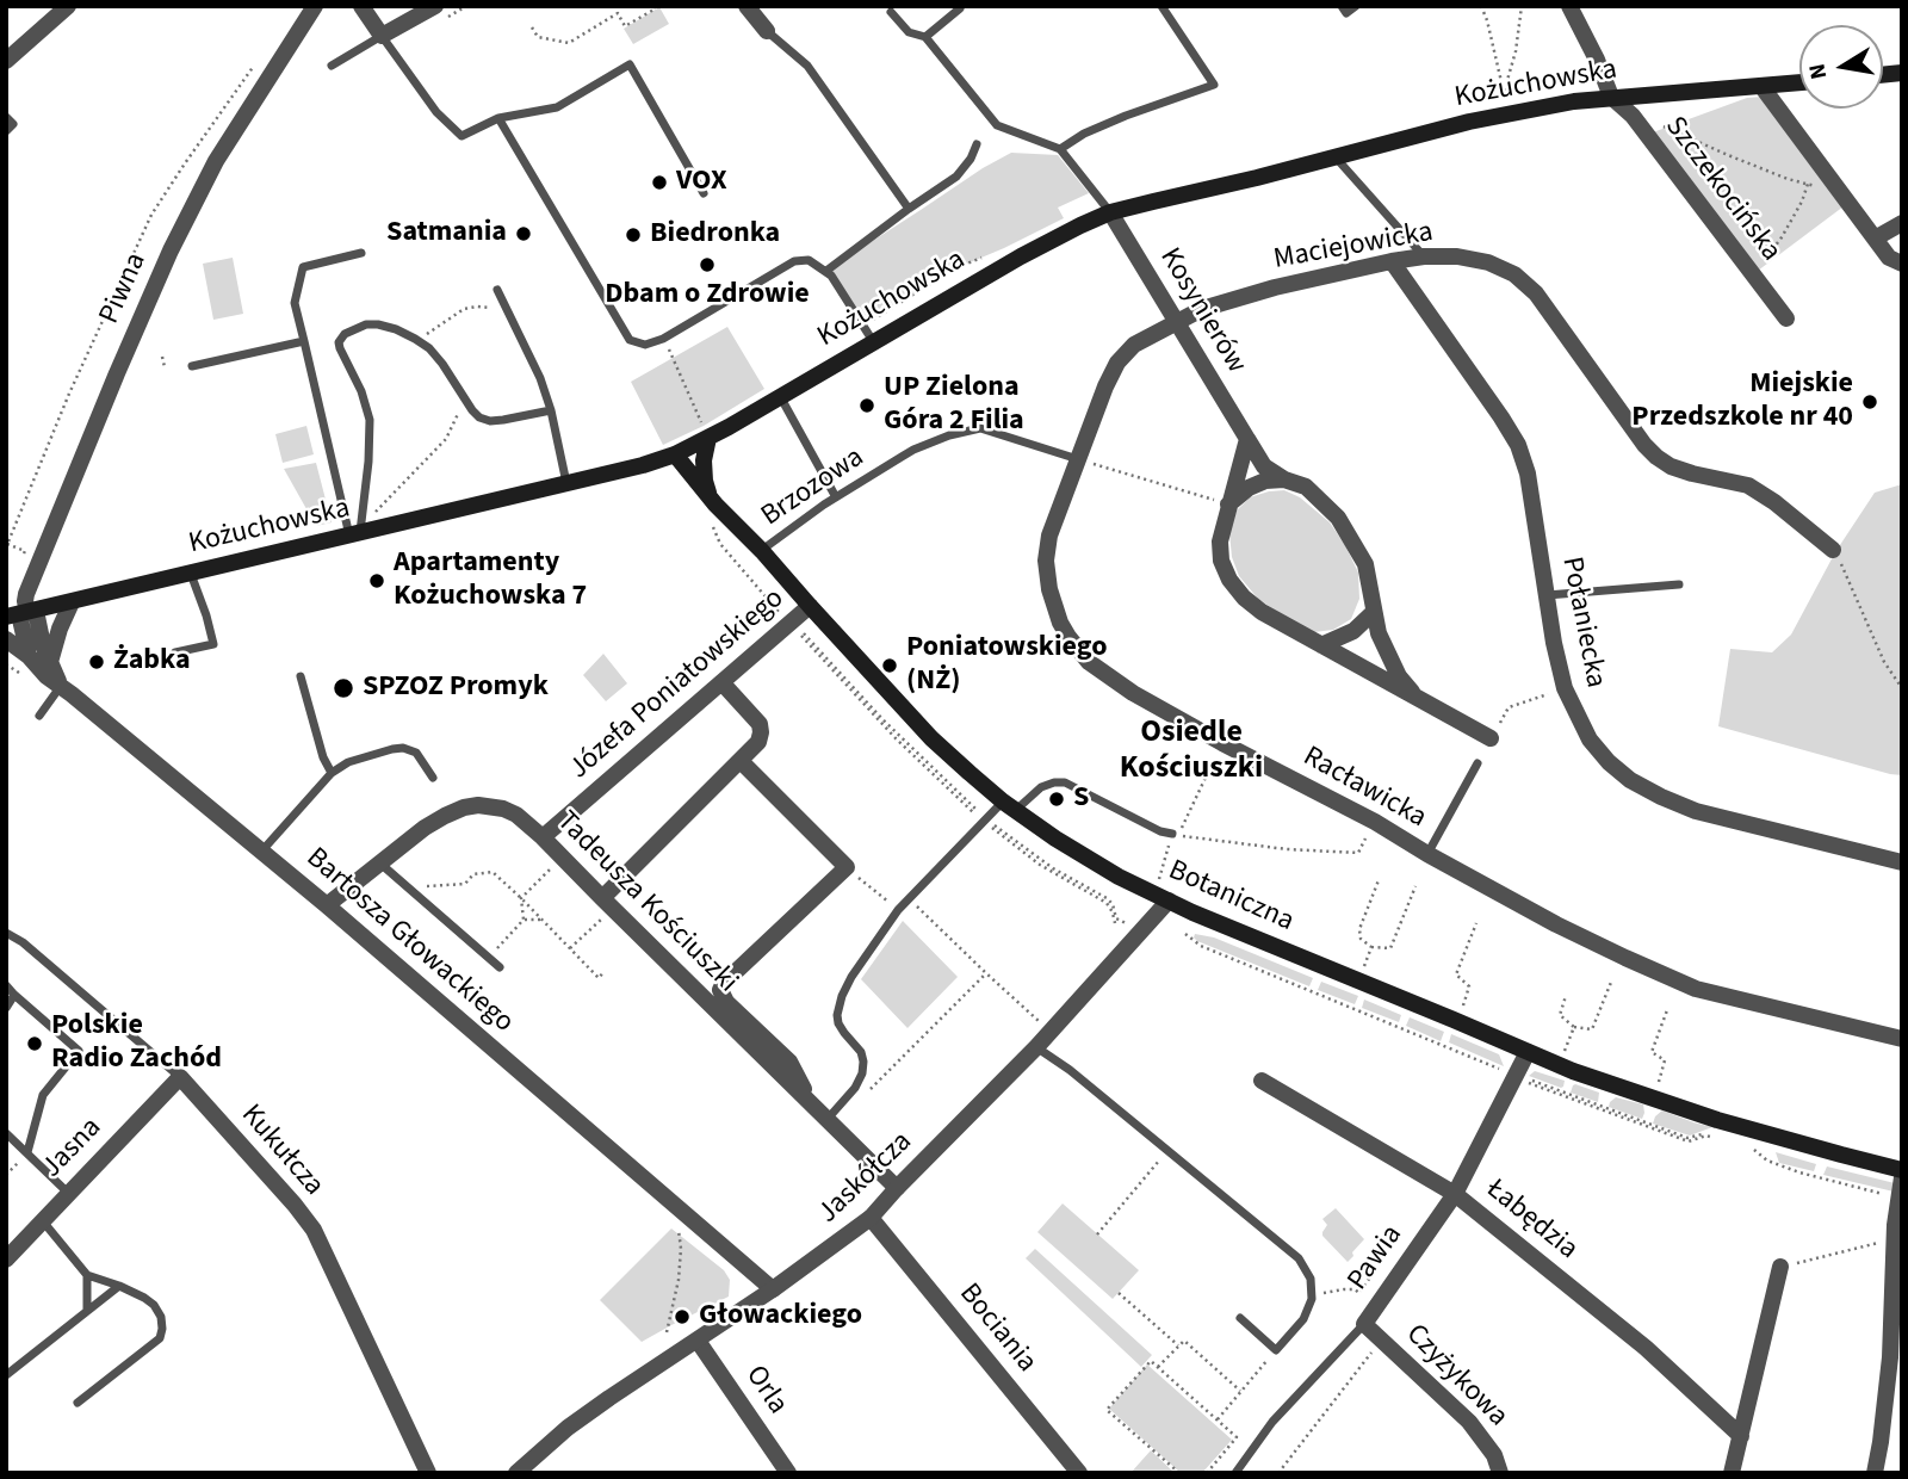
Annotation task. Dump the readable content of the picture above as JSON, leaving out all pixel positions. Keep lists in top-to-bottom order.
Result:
{
  "streets": {
    "main road": ["Kożuchowska", "Botaniczna"],
    "street": [
      "Szczekocińska",
      "Maciejowicka",
      "Piwna",
      "Kosynierów",
      "Połaniecka",
      "Józefa Poniatowskiego",
      "Racławicka",
      "Tadeusza Kościuszki",
      "Bartosza Głowackiego",
      "Jasna",
      "Kukułcza",
      "Jaskółcza",
      "Łabędzia",
      "Pawia",
      "Bociania",
      "Czyżykowa",
      "Orla"
    ],
    "lane": ["Brzozowa"]
  },
  "crossings": [
    ["Kożuchowska", "Szczekocińska"],
    ["Kożuchowska", "Piwna"],
    ["Kożuchowska", "Kosynierów"],
    ["Kożuchowska", "Botaniczna"],
    ["Maciejowicka", "Kosynierów"],
    ["Maciejowicka", "Połaniecka"],
    ["Maciejowicka", "Racławicka"],
    ["Kosynierów", "Racławicka"],
    ["Brzozowa", "Racławicka"],
    ["Brzozowa", "Botaniczna"],
    ["Józefa Poniatowskiego", "Botaniczna"],
    ["Józefa Poniatowskiego", "Tadeusza Kościuszki"],
    ["Botaniczna", "Jaskółcza"],
    ["Botaniczna", "Pawia"],
    ["Tadeusza Kościuszki", "Bartosza Głowackiego"],
    ["Tadeusza Kościuszki", "Jaskółcza"],
    ["Bartosza Głowackiego", "Jaskółcza"],
    ["Jasna", "Kukułcza"],
    ["Jaskółcza", "Bociania"],
    ["Jaskółcza", "Orla"],
    ["Łabędzia", "Pawia"],
    ["Pawia", "Czyżykowa"]
  ],
  "districts": ["Osiedle Kościuszki"],
  "places": [
    "VOX",
    "Satmania",
    "Biedronka",
    "Dbam o Zdrowie",
    "Miejskie Przedszkole nr 40",
    "UP Zielona Góra 2 Filia",
    "Apartamenty Kożuchowska 7",
    "Żabka",
    "Poniatowskiego (NŻ)",
    "SPZOZ Promyk",
    "S",
    "Polskie Radio Zachód",
    "Głowackiego"
  ],
  "north": "left"
}
